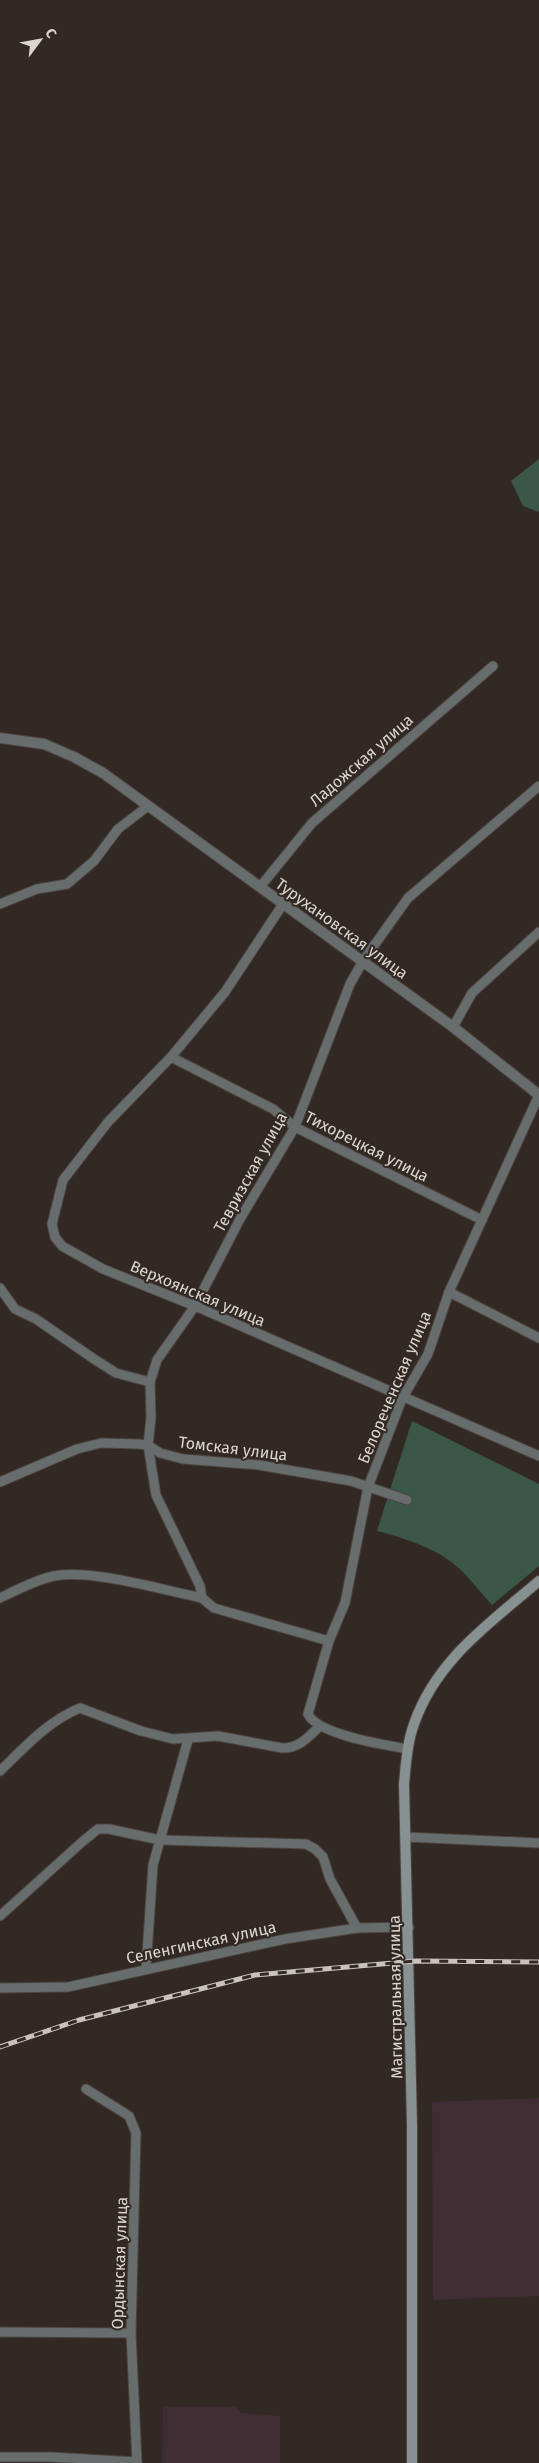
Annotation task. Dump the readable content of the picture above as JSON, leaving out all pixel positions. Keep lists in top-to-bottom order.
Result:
{
  "streets": {
    "main road": ["Магистральная улица"],
    "street": [
      "Ладожская улица",
      "Турухановская улица",
      "Тихорецкая улица",
      "Тевризская улица",
      "Верхоянская улица",
      "Белореченская улица",
      "Томская улица",
      "Селенгинская улица",
      "Ордынская улица"
    ]
  },
  "crossings": [
    ["Ладожская улица", "Турухановская улица"],
    ["Турухановская улица", "Тевризская улица"],
    ["Турухановская улица", "Белореченская улица"],
    ["Тихорецкая улица", "Тевризская улица"],
    ["Тихорецкая улица", "Верхоянская улица"],
    ["Тихорецкая улица", "Белореченская улица"],
    ["Тевризская улица", "Верхоянская улица"],
    ["Тевризская улица", "Томская улица"],
    ["Верхоянская улица", "Белореченская улица"],
    ["Белореченская улица", "Томская улица"],
    ["Селенгинская улица", "Магистральная улица"]
  ],
  "north": "top right"
}
